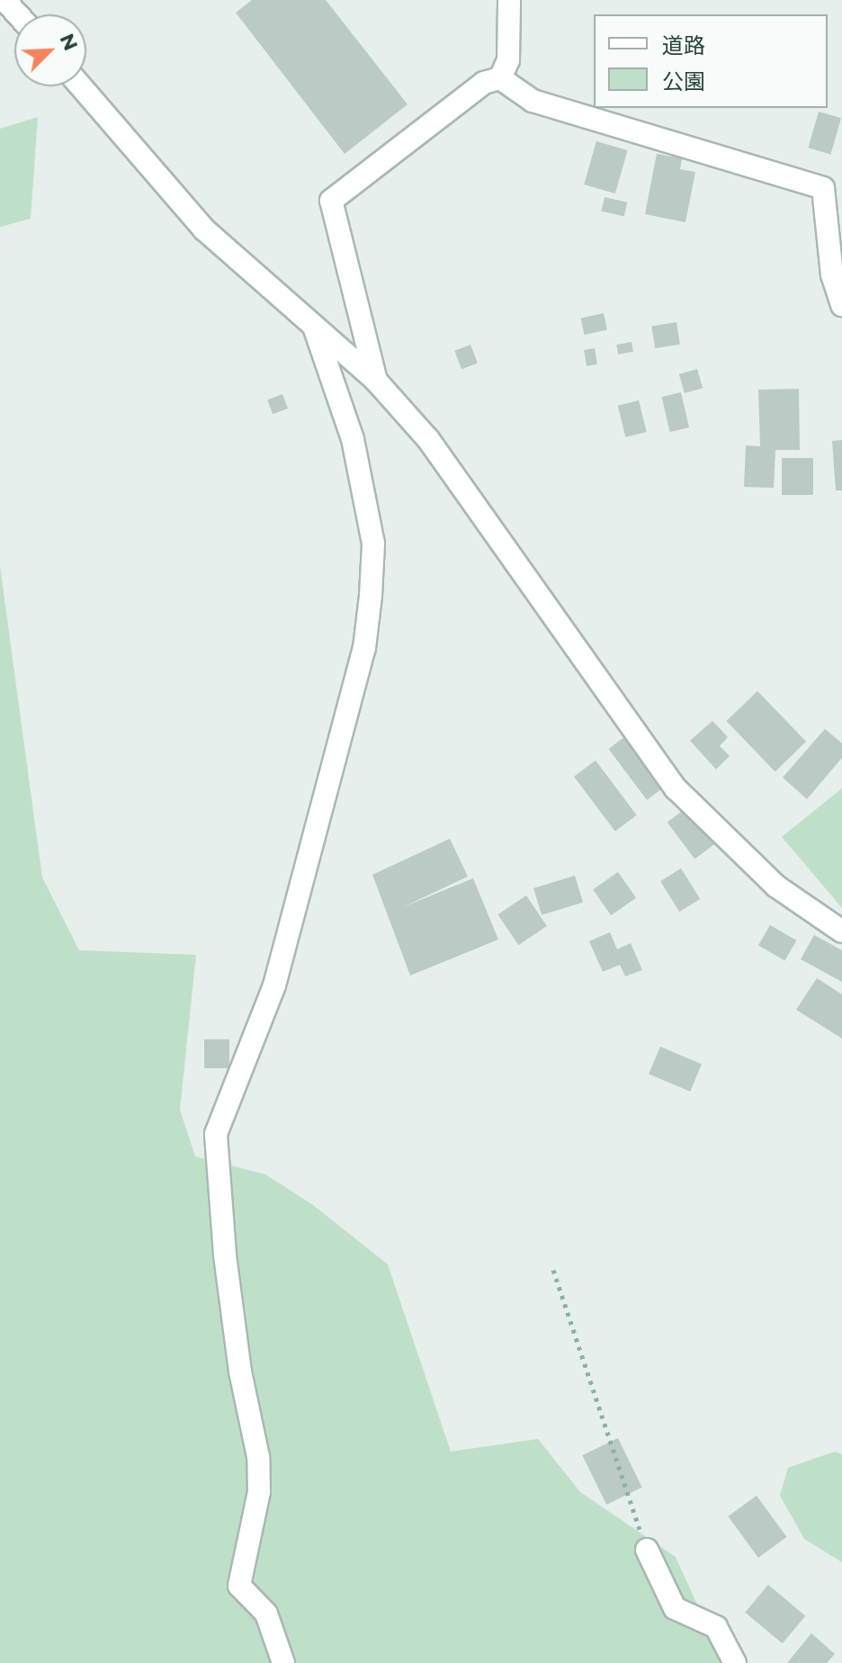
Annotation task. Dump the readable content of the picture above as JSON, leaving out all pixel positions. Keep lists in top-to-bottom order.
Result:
{
  "legend": ["道路", "公園"],
  "north": "top right"
}
